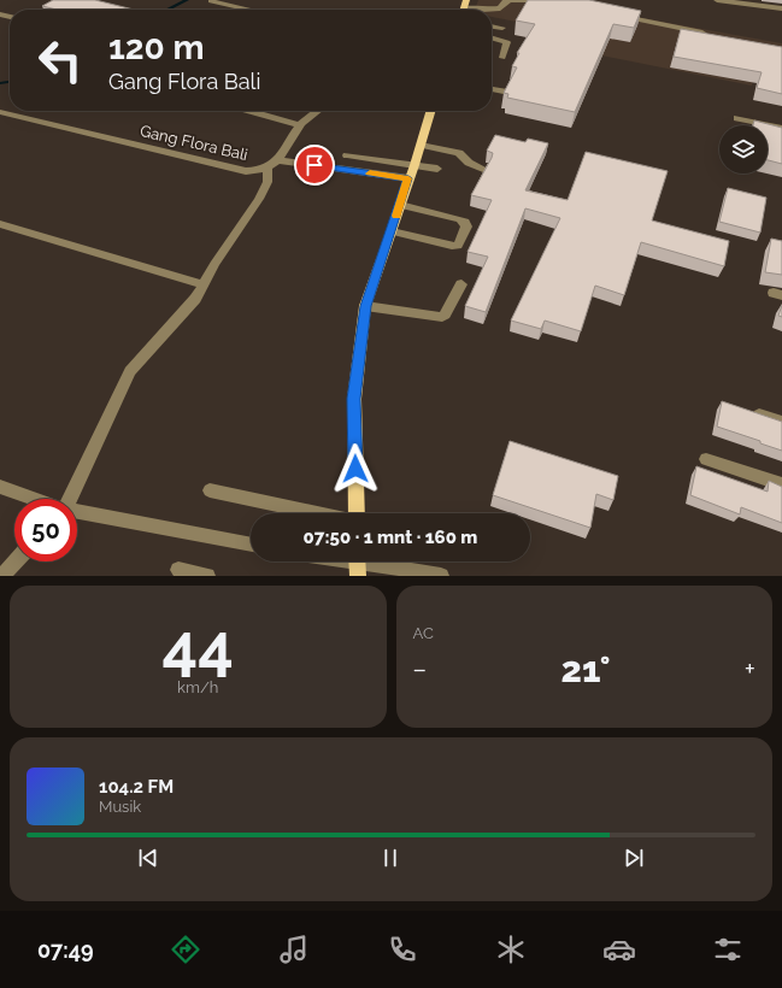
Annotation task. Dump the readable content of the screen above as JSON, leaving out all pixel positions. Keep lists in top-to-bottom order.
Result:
{
  "streets": {
    "street": ["Gang Flora Bali"]
  },
  "page": {
    "turn": ["120 m", "Gang Flora Bali"],
    "limit": "50",
    "trip": "07:50 · 1 mnt · 160 m",
    "tile": [
      ["44", "km/h"],
      "AC"
    ],
    "heat": ["−", "21°", "+"],
    "song": ["104.2 FM", "Musik"],
    "tabs": "07:49"
  }
}
